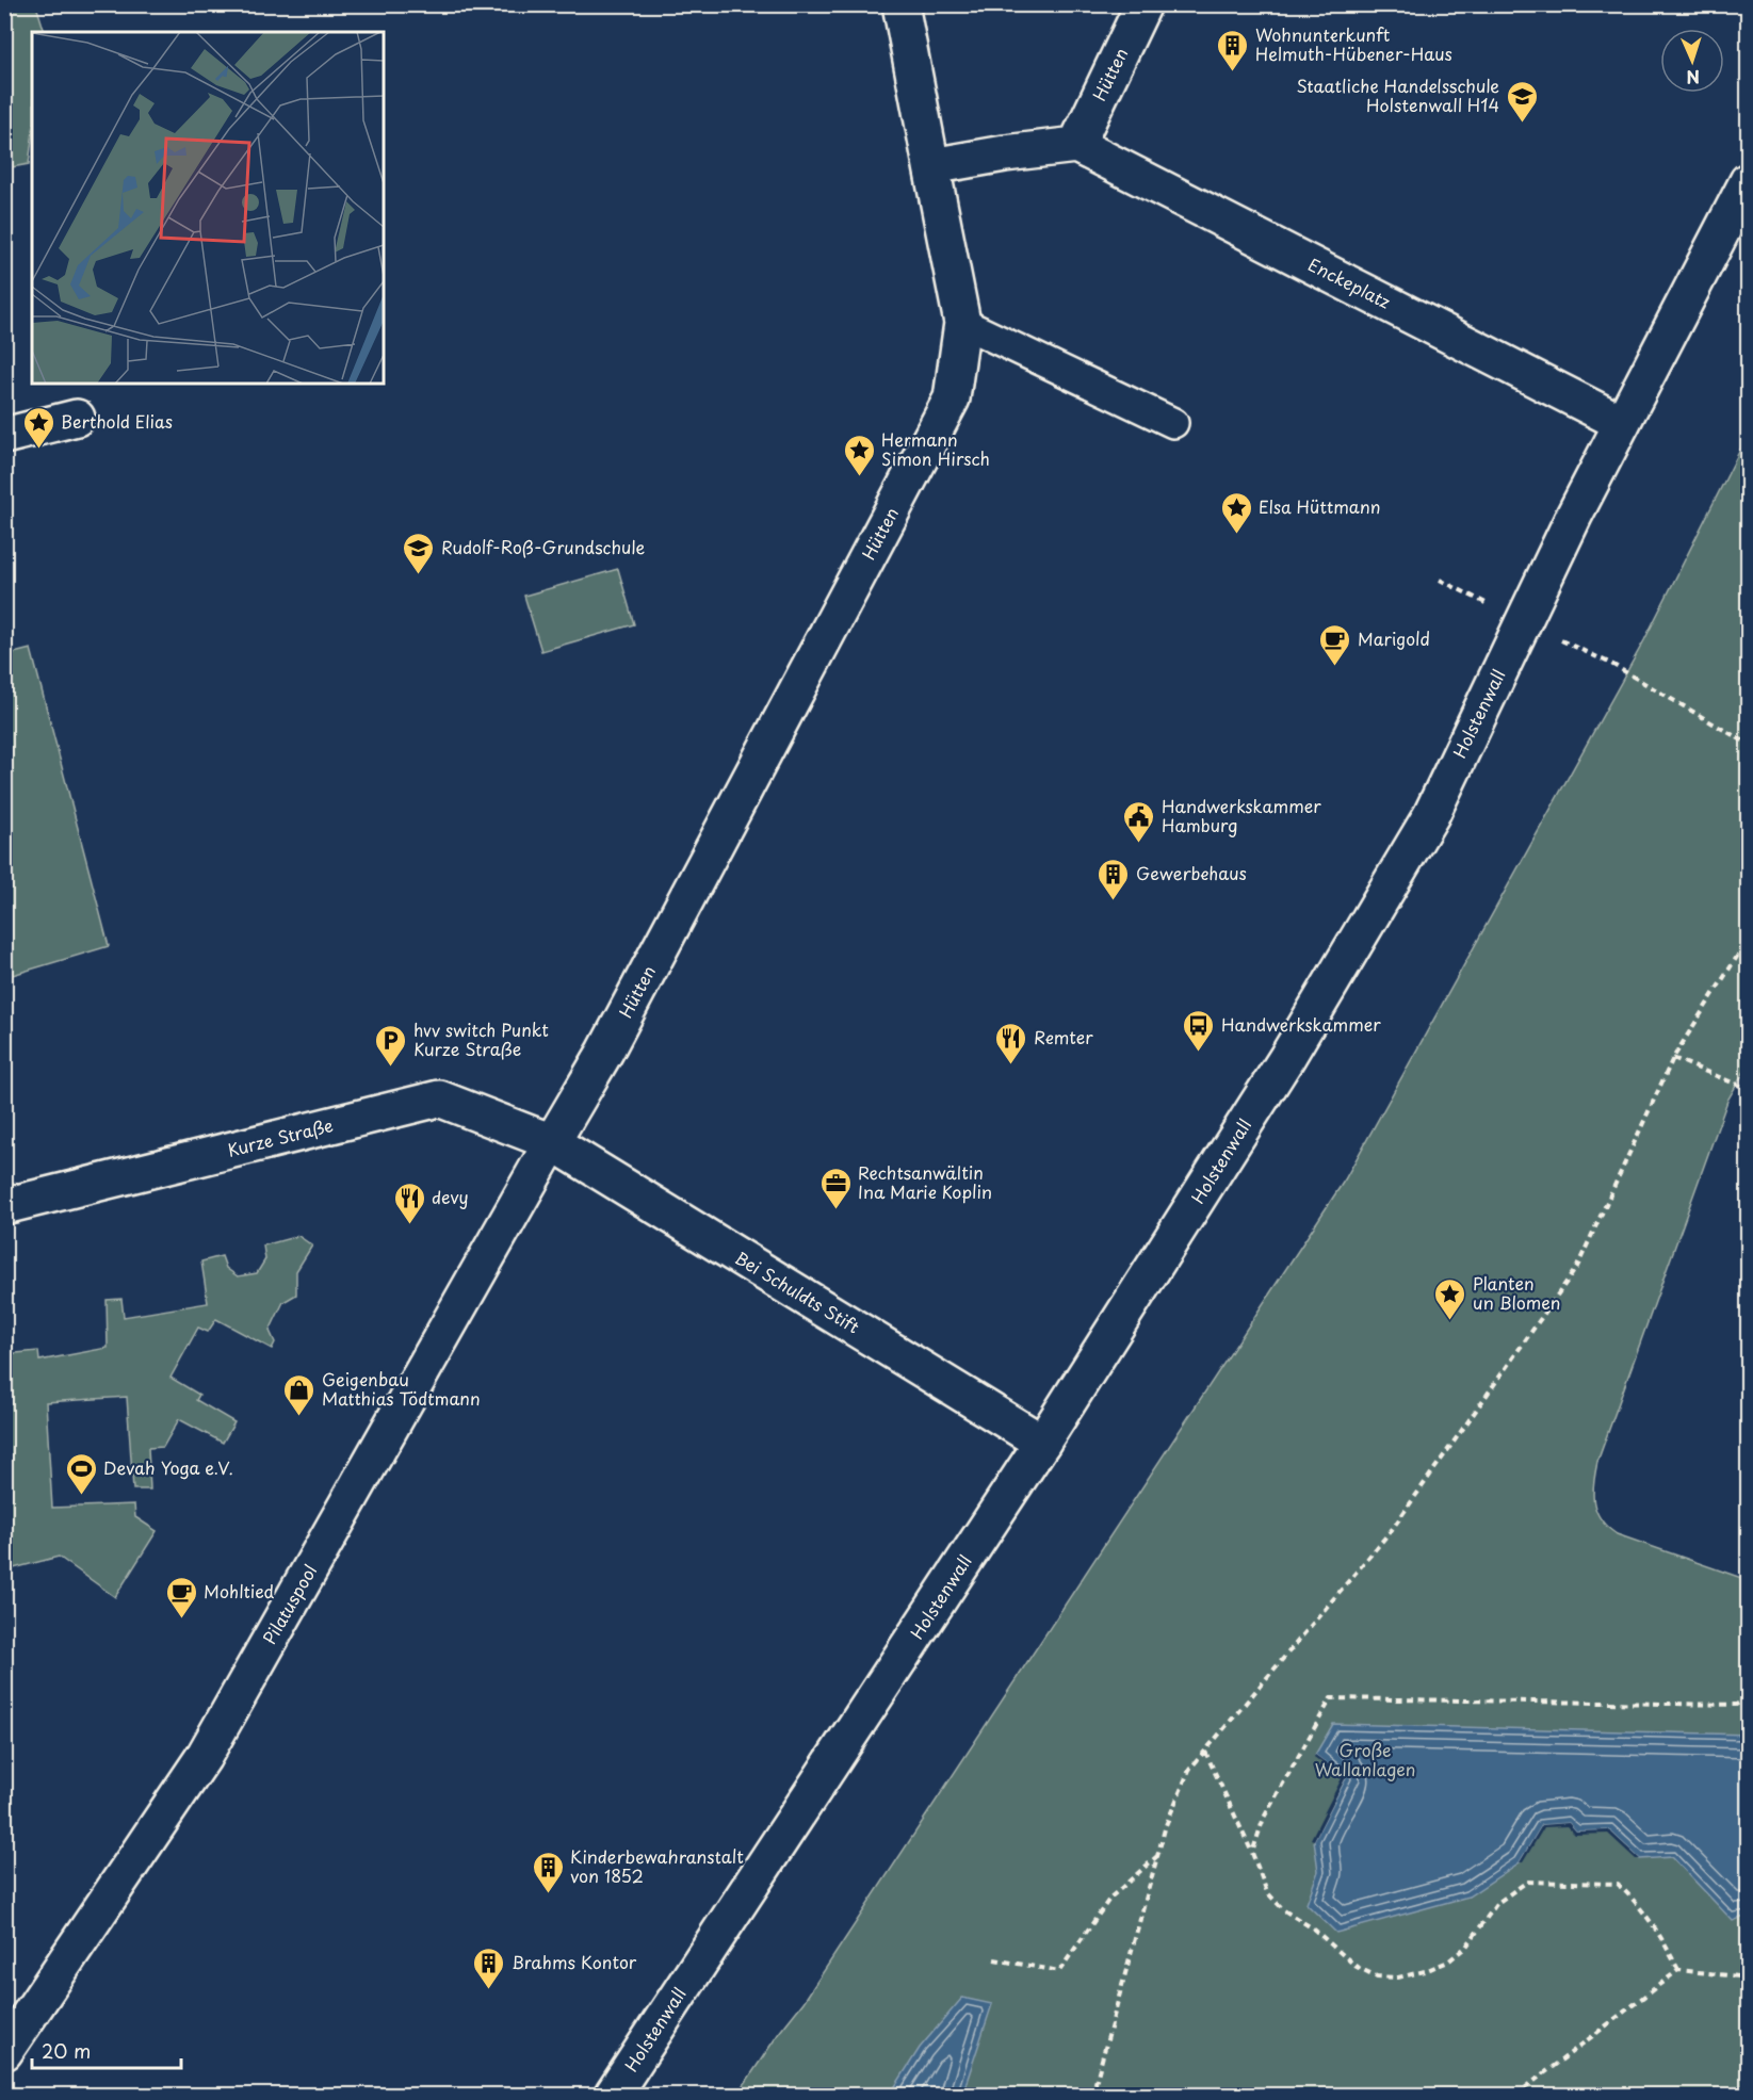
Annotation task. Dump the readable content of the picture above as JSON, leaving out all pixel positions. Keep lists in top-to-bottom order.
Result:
{
  "streets": {
    "street": [
      "Hütten",
      "Enckeplatz",
      "Holstenwall",
      "Kurze Straße",
      "Bei Schuldts Stift",
      "Pilatuspool"
    ]
  },
  "crossings": [
    ["Hütten", "Enckeplatz"],
    ["Hütten", "Kurze Straße"],
    ["Hütten", "Bei Schuldts Stift"],
    ["Hütten", "Pilatuspool"],
    ["Enckeplatz", "Holstenwall"],
    ["Holstenwall", "Bei Schuldts Stift"],
    ["Kurze Straße", "Bei Schuldts Stift"],
    ["Kurze Straße", "Pilatuspool"],
    ["Bei Schuldts Stift", "Pilatuspool"]
  ],
  "parks": ["Große Wallanlagen"],
  "places": {
    "building": [
      "Wohnunterkunft Helmuth-Hübener-Haus",
      "Gewerbehaus",
      "Kinderbewahranstalt von 1852",
      "Brahms Kontor"
    ],
    "school or university": ["Staatliche Handelsschule Holstenwall H14", "Rudolf-Roß-Grundschule"],
    "place": [
      "Berthold Elias",
      "Hermann Simon Hirsch",
      "Elsa Hüttmann",
      "Planten un Blomen"
    ],
    "cafe": ["Marigold", "Mohltied"],
    "public building": ["Handwerkskammer Hamburg"],
    "bus stop": ["Handwerkskammer"],
    "restaurant": ["Remter", "devy"],
    "parking": ["hvv switch Punkt Kurze Straße"],
    "office": ["Rechtsanwältin Ina Marie Koplin"],
    "shop": ["Geigenbau Matthias Tödtmann"],
    "sports": ["Devah Yoga e.V."]
  },
  "scale_bar": "20 m",
  "north": "bottom"
}
